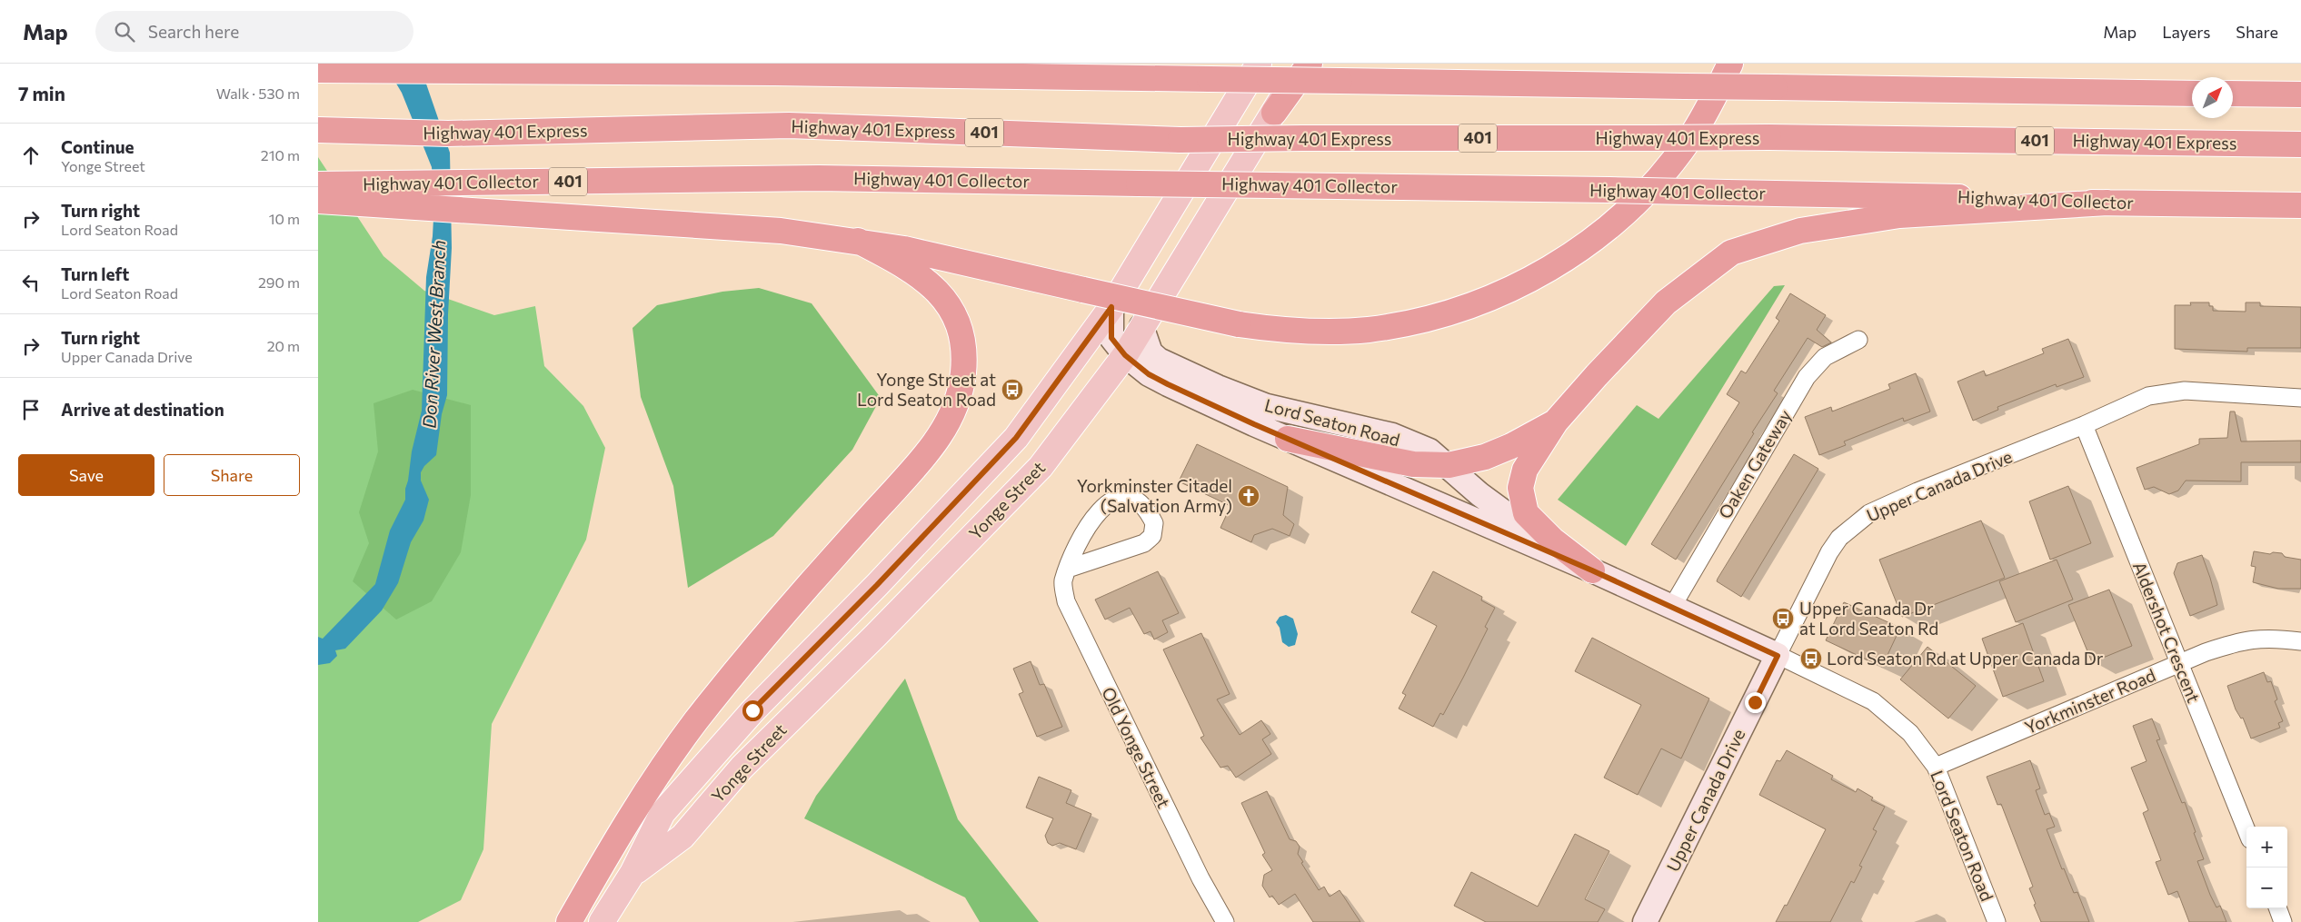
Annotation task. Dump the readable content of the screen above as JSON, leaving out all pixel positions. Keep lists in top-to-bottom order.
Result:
{
  "streets": {
    "highway": ["Highway 401 Express", "401", "Highway 401 Collector"],
    "main road": ["Yonge Street"],
    "street": [
      "Lord Seaton Road",
      "Oaken Gateway",
      "Upper Canada Drive",
      "Aldershot Crescent",
      "Yorkminster Road",
      "Old Yonge Street"
    ]
  },
  "crossings": [
    ["Lord Seaton Road", "Oaken Gateway"],
    ["Lord Seaton Road", "Upper Canada Drive"],
    ["Lord Seaton Road", "Yonge Street"],
    ["Lord Seaton Road", "Yorkminster Road"],
    ["Upper Canada Drive", "Aldershot Crescent"],
    ["Aldershot Crescent", "Yorkminster Road"]
  ],
  "water": ["Don River West Branch"],
  "places": {
    "bus stop": ["Yonge Street at Lord Seaton Road", "Upper Canada Dr at Lord Seaton Rd", "Lord Seaton Rd at Upper Canada Dr"],
    "church": ["Yorkminster Citadel (Salvation Army)"]
  },
  "north": "top right",
  "page": {
    "header": "Map",
    "search": "Search here",
    "nav": ["Map", "Layers", "Share"],
    "heading": ["7 min", "Walk · 530 m"],
    "list": [
      ["Continue", "Yonge Street", "210 m"],
      ["Turn right", "Lord Seaton Road", "10 m"],
      ["Turn left", "Lord Seaton Road", "290 m"],
      ["Turn right", "Upper Canada Drive", "20 m"],
      "Arrive at destination"
    ],
    "buttons": ["Save", "Share"],
    "map_buttons": ["+", "−"]
  }
}
